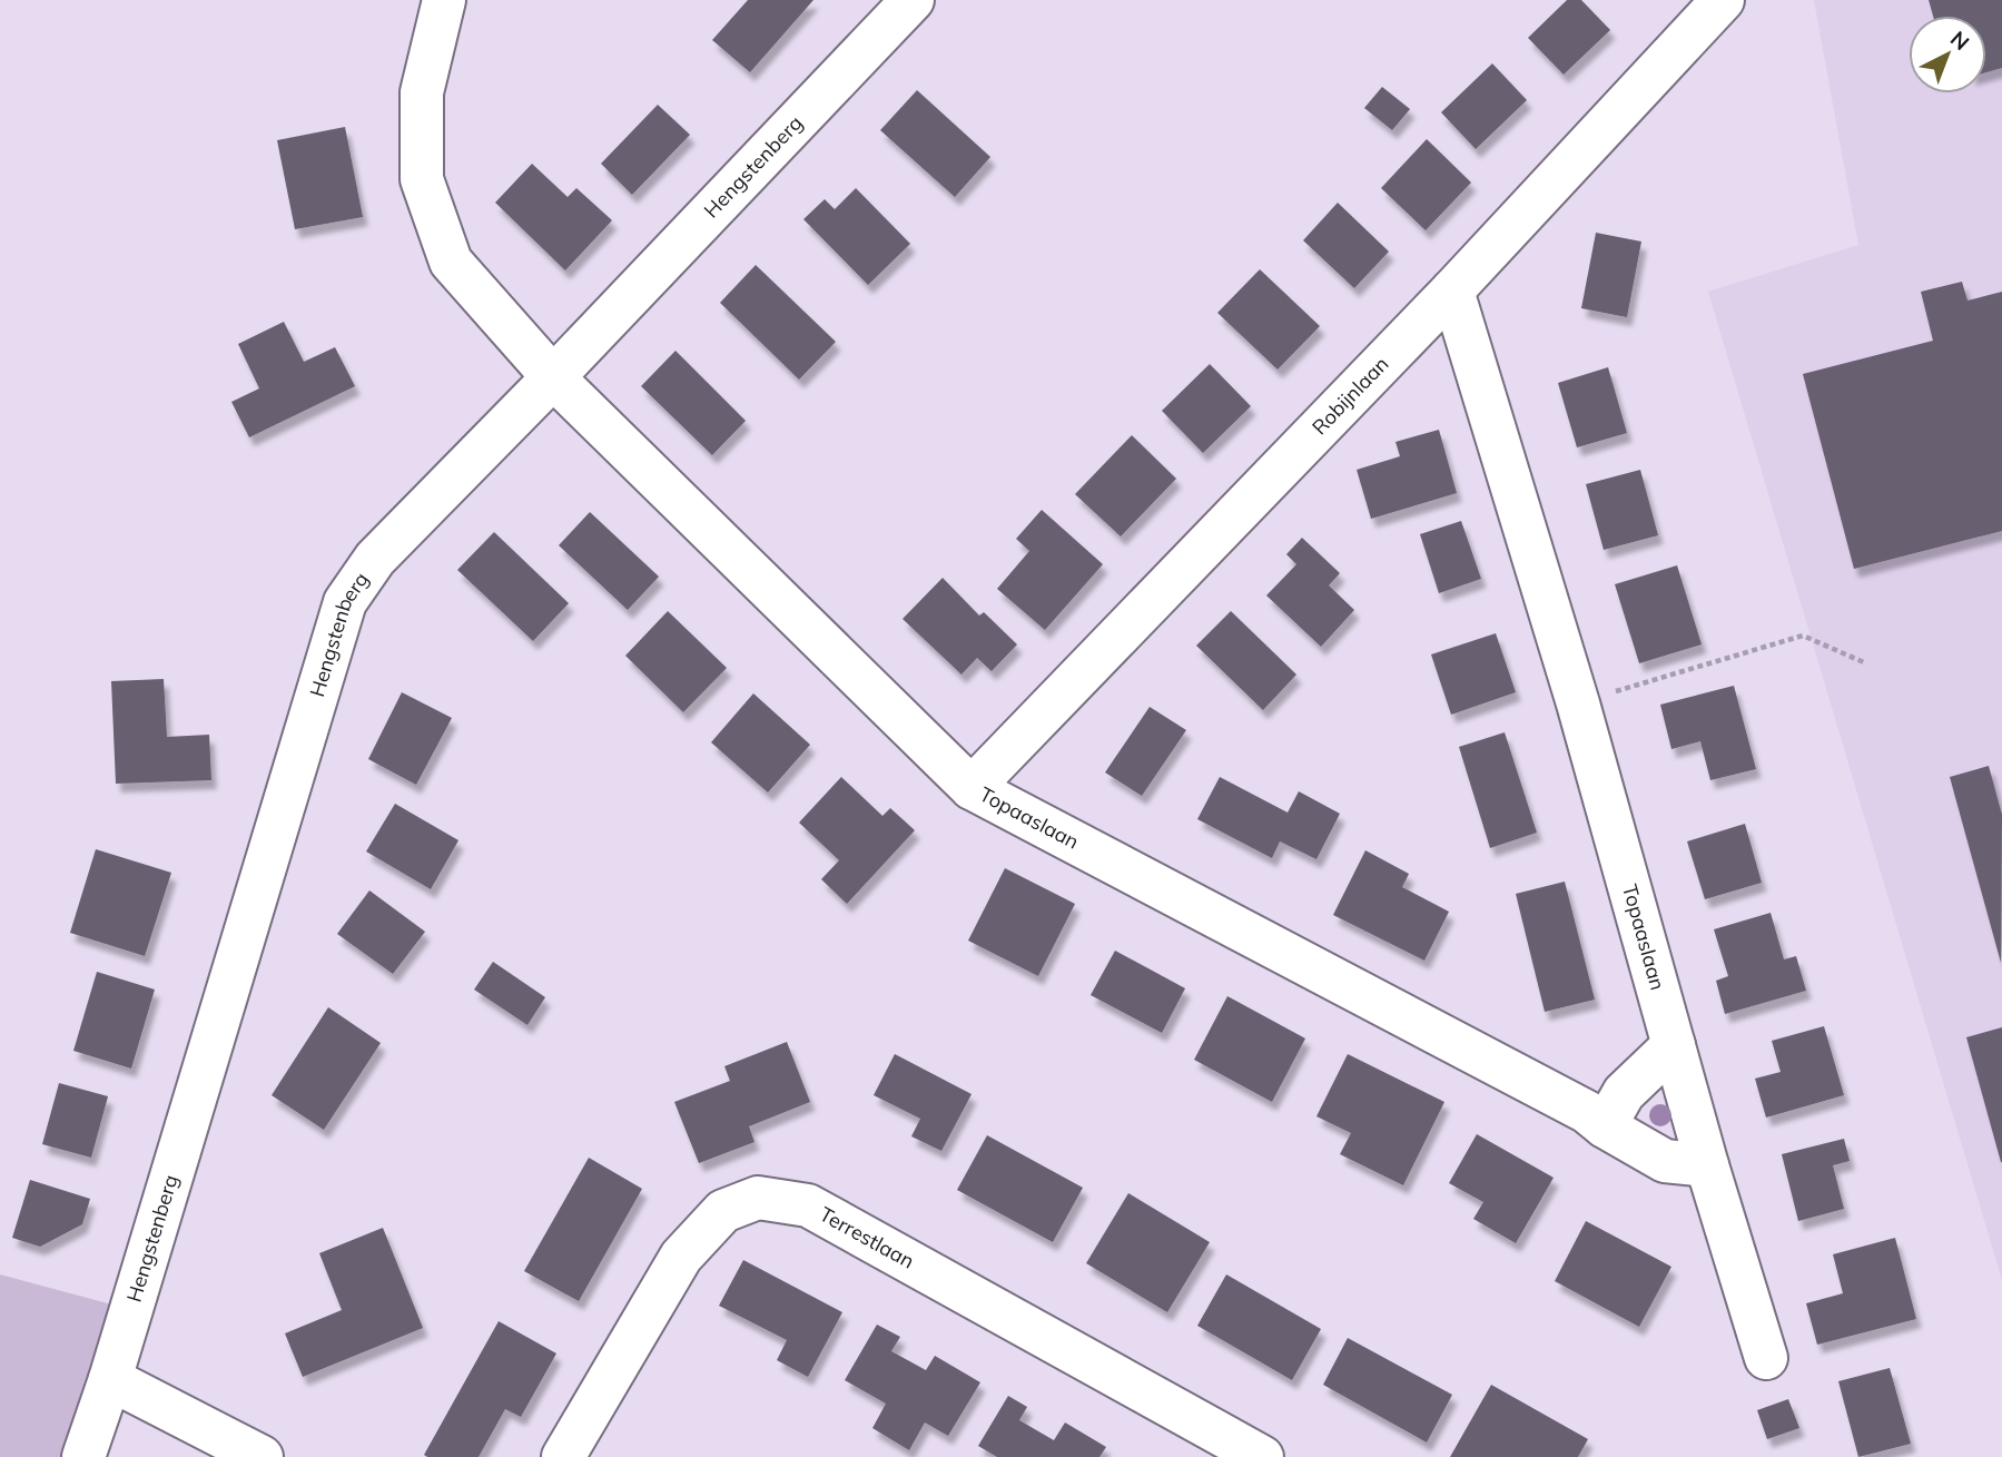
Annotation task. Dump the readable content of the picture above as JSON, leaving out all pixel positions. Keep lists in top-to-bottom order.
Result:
{
  "streets": {
    "street": [
      "Hengstenberg",
      "Robijnlaan",
      "Topaaslaan",
      "Terrestlaan"
    ]
  },
  "crossings": [
    ["Hengstenberg", "Topaaslaan"],
    ["Robijnlaan", "Topaaslaan"]
  ],
  "north": "top right"
}
